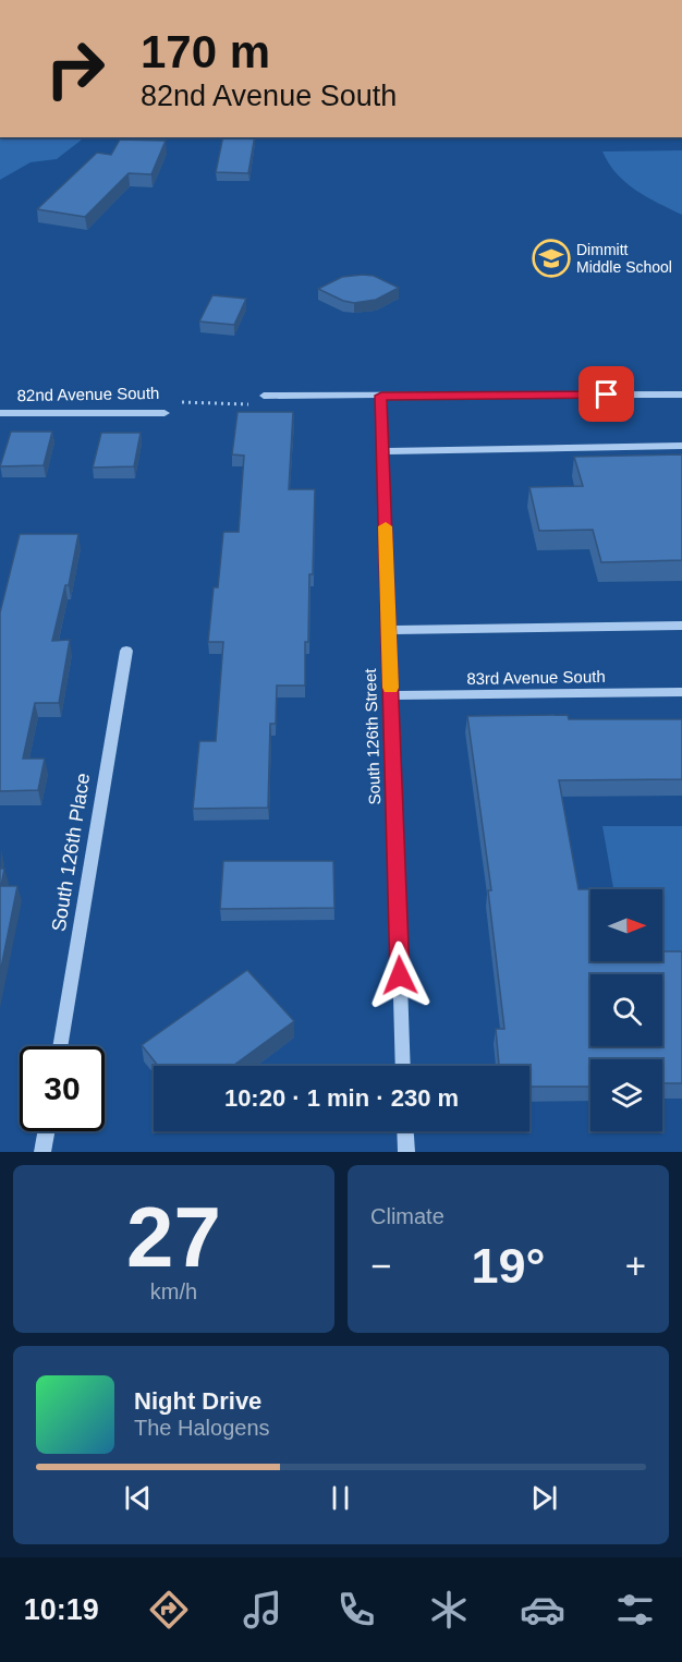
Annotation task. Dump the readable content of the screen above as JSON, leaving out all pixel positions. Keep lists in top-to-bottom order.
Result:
{
  "streets": {
    "street": [
      "82nd Avenue South",
      "83rd Avenue South",
      "South 126th Street",
      "South 126th Place"
    ]
  },
  "crossings": [
    ["83rd Avenue South", "South 126th Street"]
  ],
  "places": {
    "school or university": ["Dimmitt Middle School"]
  },
  "north": "right",
  "page": {
    "turn": ["170 m", "82nd Avenue South"],
    "limit": "30",
    "trip": "10:20 · 1 min · 230 m",
    "tile": [
      ["27", "km/h"],
      "Climate"
    ],
    "heat": ["−", "19°", "+"],
    "song": ["Night Drive", "The Halogens"],
    "tabs": "10:19"
  }
}
